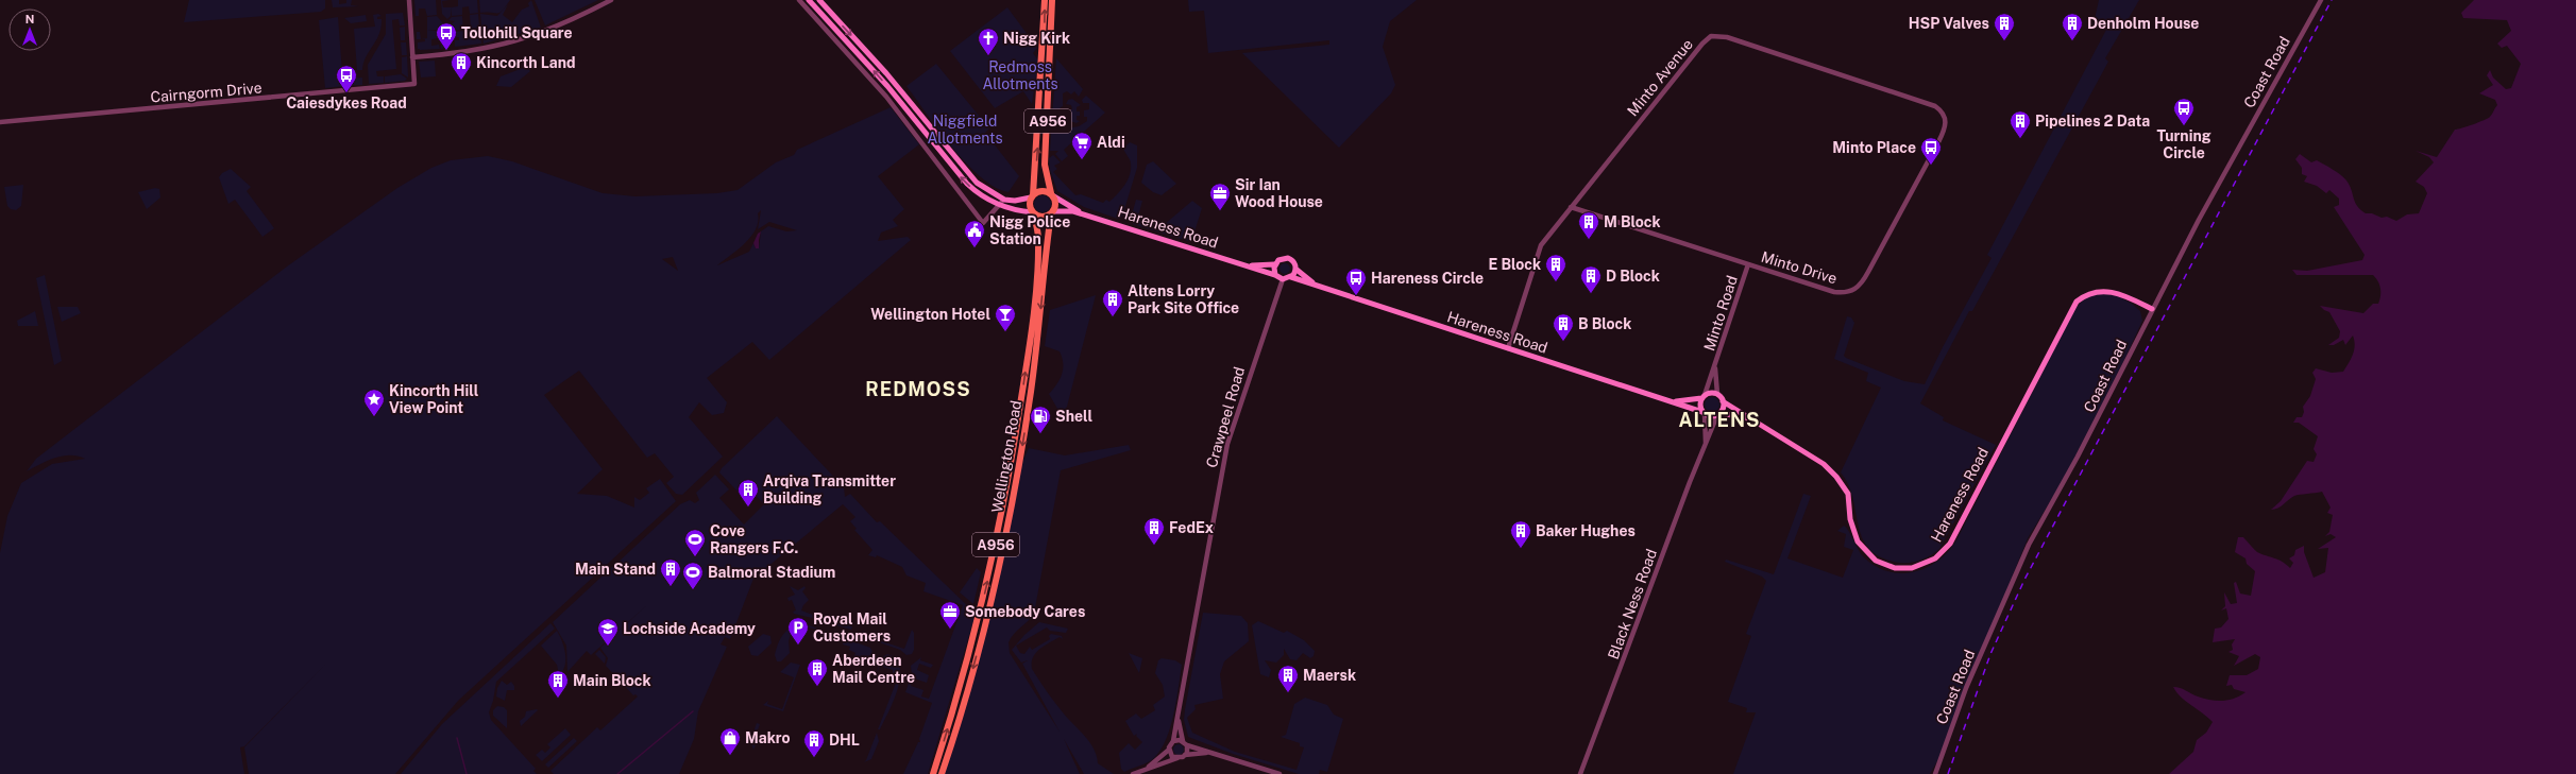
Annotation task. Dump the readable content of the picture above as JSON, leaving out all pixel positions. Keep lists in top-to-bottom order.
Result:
{
  "streets": {
    "main road": ["A956", "Hareness Road", "Wellington Road"],
    "street": [
      "Coast Road",
      "Minto Avenue",
      "Cairngorm Drive",
      "Minto Drive",
      "Minto Road",
      "Crawpeel Road",
      "Black Ness Road"
    ]
  },
  "crossings": [
    ["Coast Road", "Hareness Road"],
    ["Minto Avenue", "Hareness Road"],
    ["Minto Avenue", "Minto Drive"],
    ["A956", "Hareness Road"],
    ["A956", "Wellington Road"],
    ["Hareness Road", "Minto Road"],
    ["Hareness Road", "Crawpeel Road"],
    ["Hareness Road", "Wellington Road"],
    ["Hareness Road", "Black Ness Road"],
    ["Minto Drive", "Minto Road"],
    ["Minto Road", "Black Ness Road"]
  ],
  "districts": ["REDMOSS", "ALTENS"],
  "parks": ["Redmoss Allotments", "Niggfield Allotments"],
  "places": {
    "building": [
      "HSP Valves",
      "Denholm House",
      "Kincorth Land",
      "Pipelines 2 Data",
      "M Block",
      "E Block",
      "D Block",
      "Altens Lorry Park Site Office",
      "B Block",
      "Arqiva Transmitter Building",
      "FedEx",
      "Baker Hughes",
      "Main Stand",
      "Aberdeen Mail Centre",
      "Maersk",
      "Main Block",
      "DHL"
    ],
    "bus stop": [
      "Tollohill Square",
      "Caiesdykes Road",
      "Turning Circle",
      "Minto Place",
      "Hareness Circle"
    ],
    "church": ["Nigg Kirk"],
    "supermarket": ["Aldi"],
    "office": ["Sir Ian Wood House", "Somebody Cares"],
    "public building": ["Nigg Police Station"],
    "bar": ["Wellington Hotel"],
    "place": ["Kincorth Hill View Point"],
    "fuel station": ["Shell"],
    "sports": ["Cove Rangers F.C.", "Balmoral Stadium"],
    "parking": ["Royal Mail Customers"],
    "school or university": ["Lochside Academy"],
    "shop": ["Makro"]
  },
  "north": "top"
}
